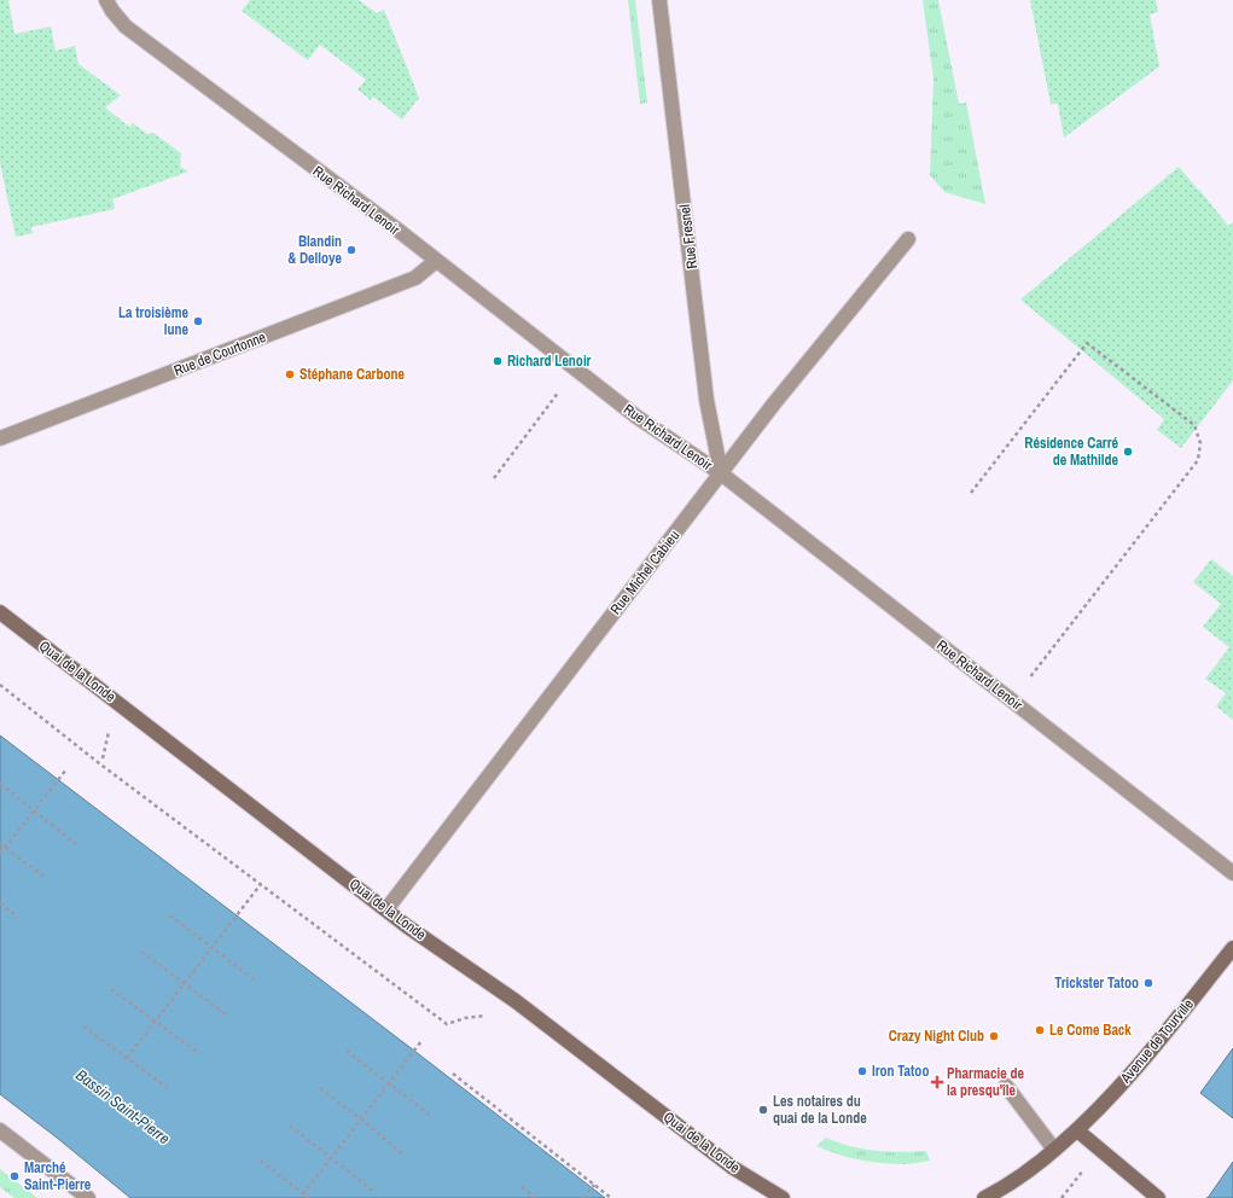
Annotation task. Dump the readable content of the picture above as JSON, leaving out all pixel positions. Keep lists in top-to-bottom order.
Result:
{
  "streets": {
    "street": [
      "Rue Richard Lenoir",
      "Rue Fresnel",
      "Rue de Courtonne",
      "Rue Michel Cabieu",
      "Quai de la Londe",
      "Avenue de Tourville"
    ]
  },
  "crossings": [
    ["Rue Richard Lenoir", "Rue Fresnel"],
    ["Rue Richard Lenoir", "Rue de Courtonne"],
    ["Rue Richard Lenoir", "Rue Michel Cabieu"],
    ["Rue Fresnel", "Rue Michel Cabieu"],
    ["Rue Michel Cabieu", "Quai de la Londe"]
  ],
  "water": ["Bassin Saint-Pierre"],
  "places": {
    "other": [
      "Blandin & Delloye",
      "La troisième lune",
      "Richard Lenoir",
      "Stéphane Carbone",
      "Résidence Carré de Mathilde",
      "Trickster Tatoo",
      "Le Come Back",
      "Crazy Night Club",
      "Iron Tatoo",
      "Les notaires du quai de la Londe",
      "Marché Saint-Pierre"
    ],
    "health": ["Pharmacie de la presqu'île"]
  }
}
